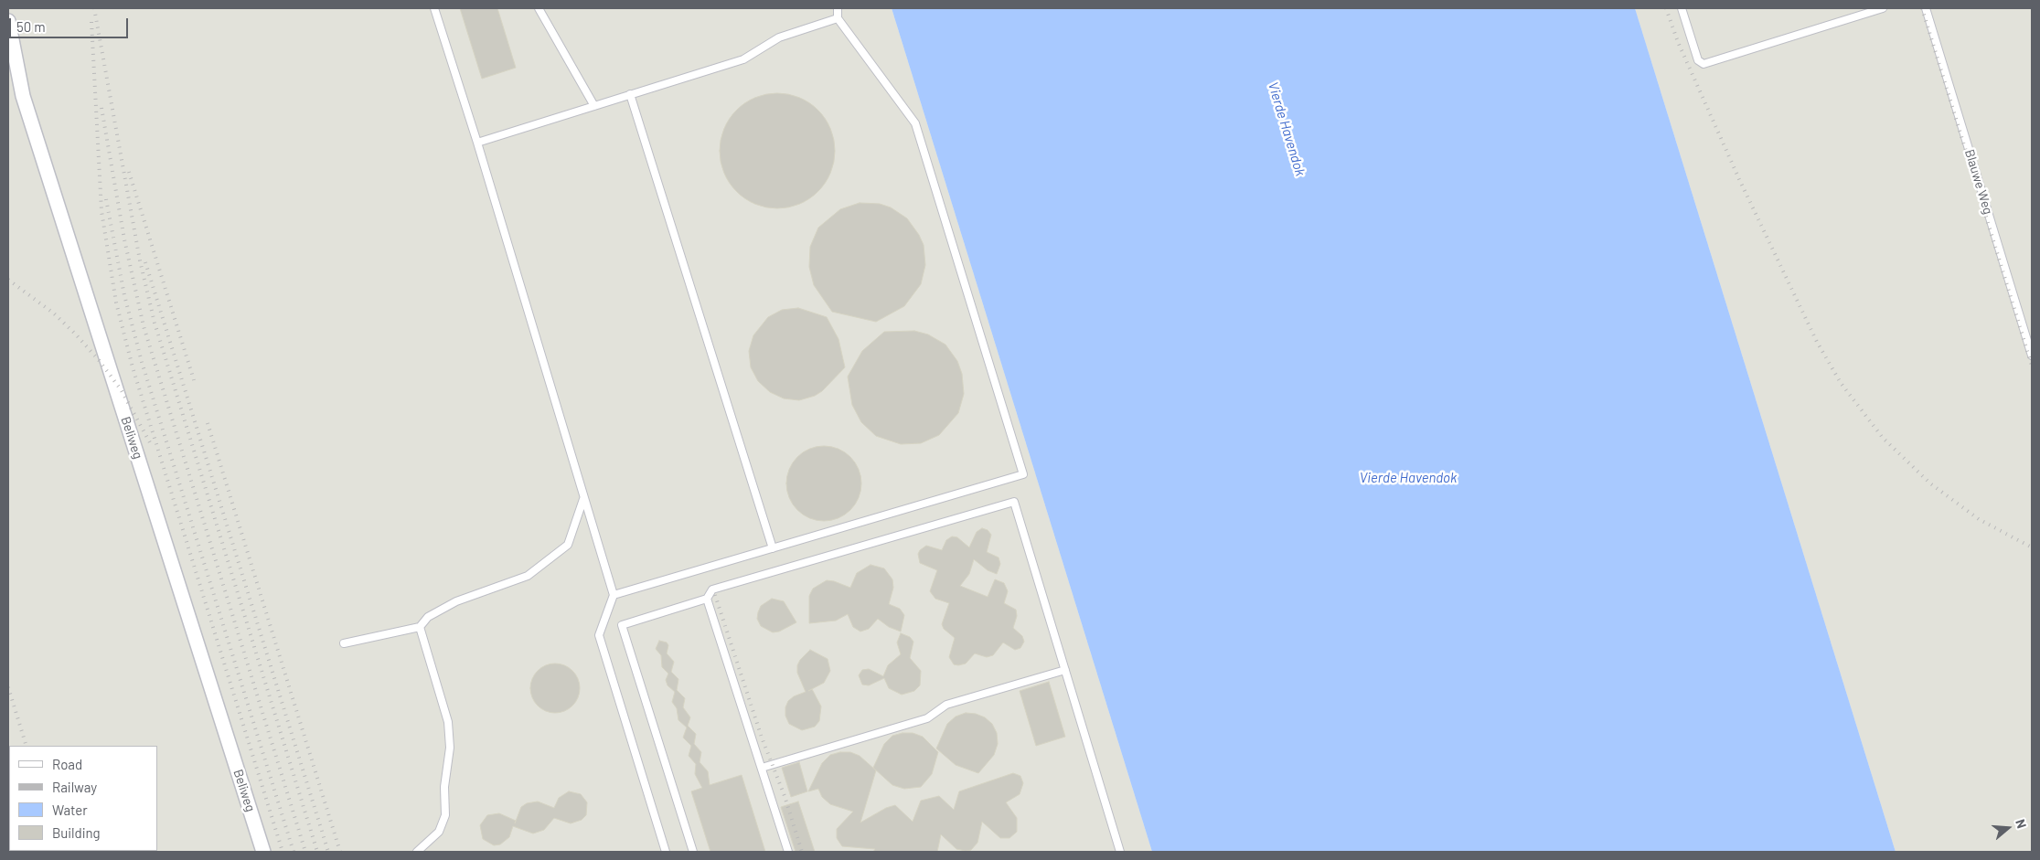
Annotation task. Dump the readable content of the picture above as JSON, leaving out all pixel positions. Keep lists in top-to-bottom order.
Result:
{
  "streets": {
    "street": ["Beliweg"],
    "lane": ["Blauwe Weg"]
  },
  "water": ["Vierde Havendok"],
  "legend": [
    "Road",
    "Railway",
    "Water",
    "Building"
  ],
  "scale_bar": "50 m",
  "north": "right"
}
